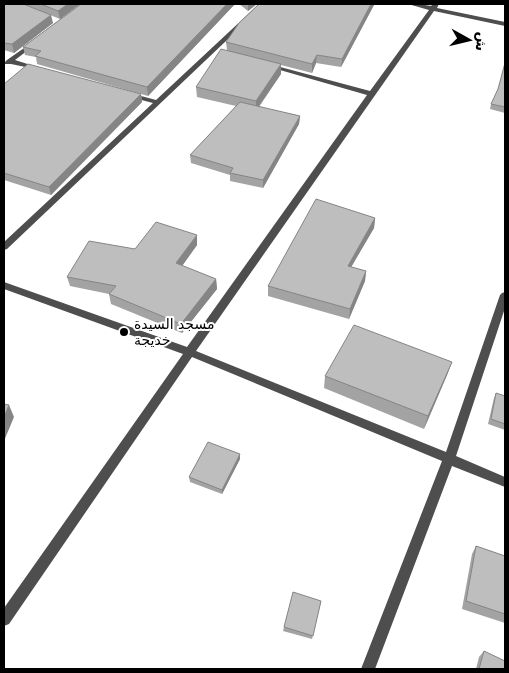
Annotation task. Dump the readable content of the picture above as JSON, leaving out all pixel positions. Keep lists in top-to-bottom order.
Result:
{
  "places": ["مسجد السيدة خديجة"],
  "north": "right"
}
